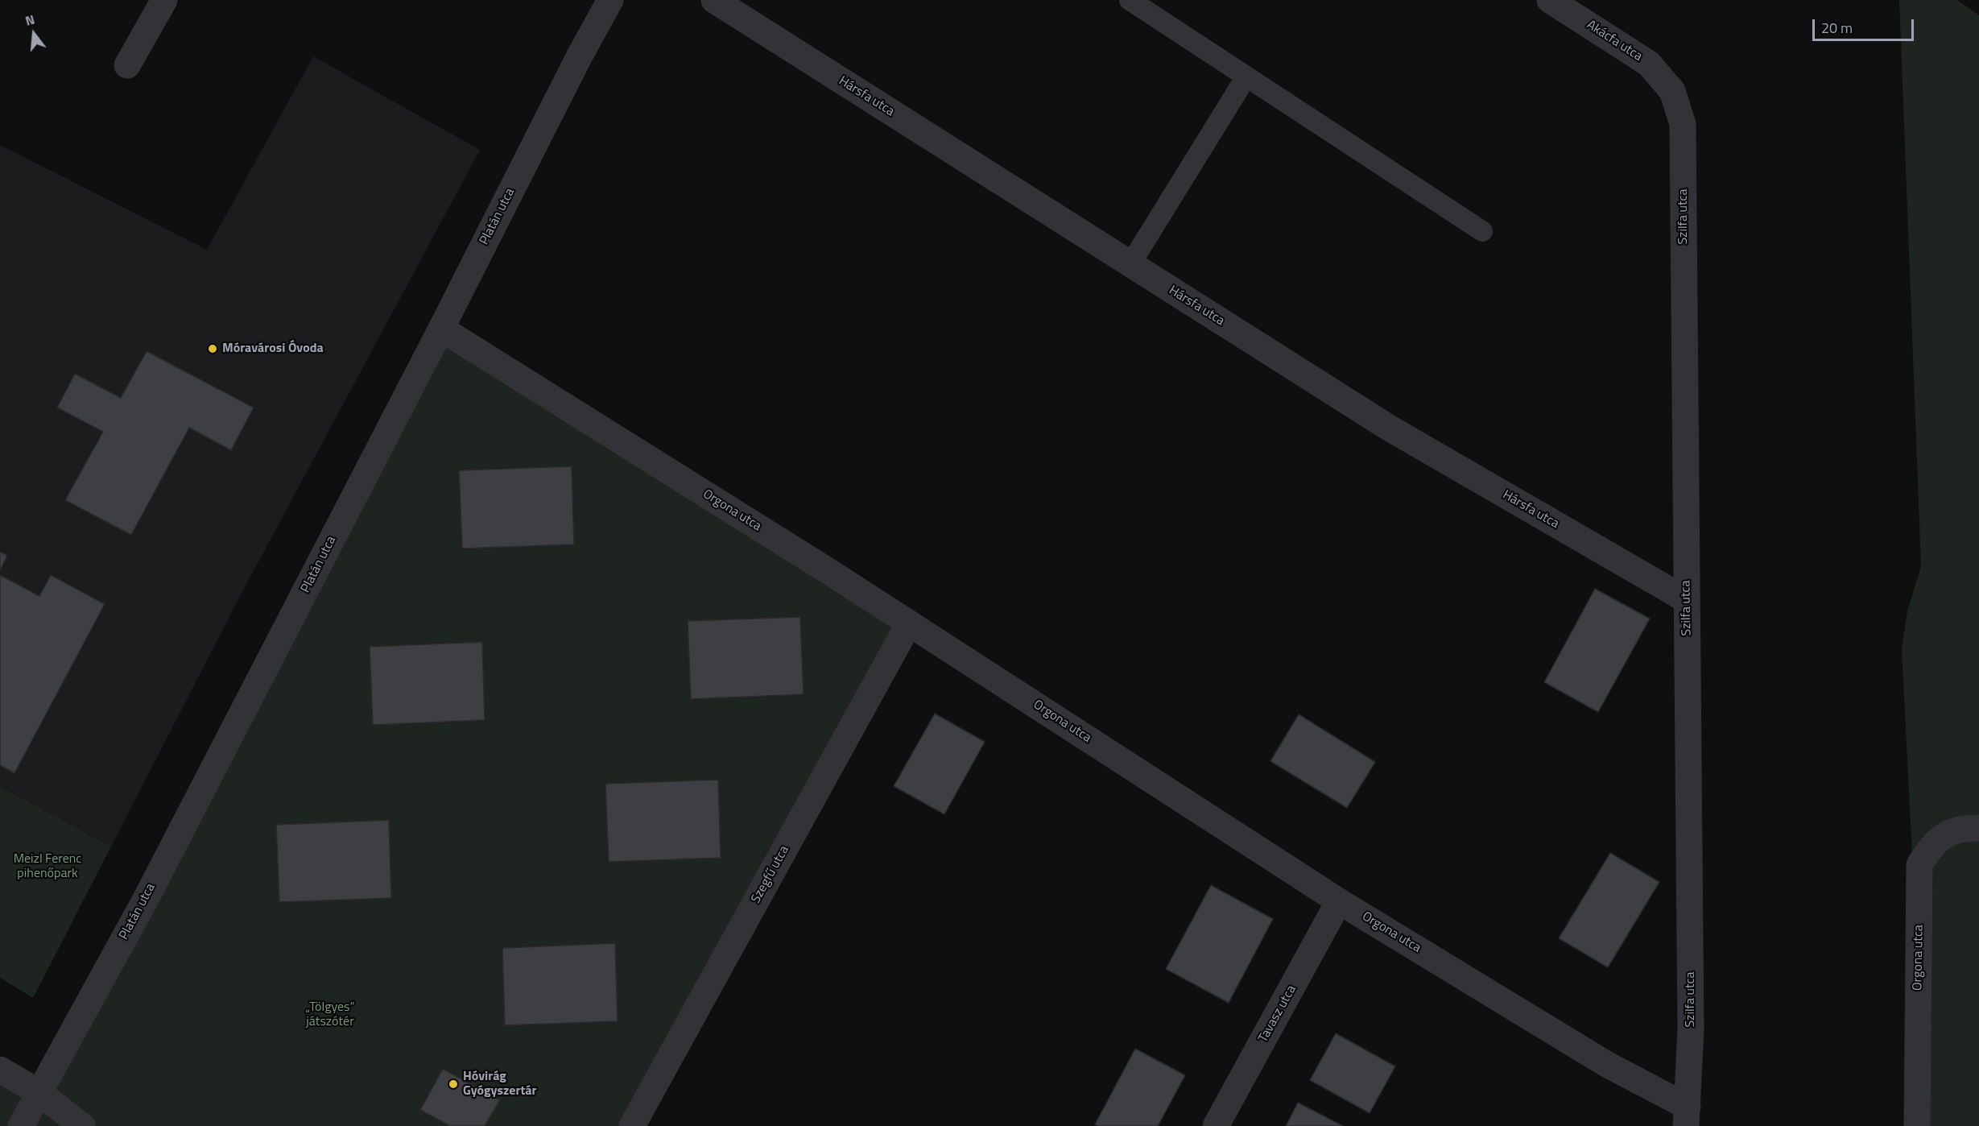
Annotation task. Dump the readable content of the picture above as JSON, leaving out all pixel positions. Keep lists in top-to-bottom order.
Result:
{
  "streets": {
    "street": [
      "Akácfa utca",
      "Hársfa utca",
      "Platán utca",
      "Szilfa utca",
      "Orgona utca",
      "Szegfű utca",
      "Tavasz utca"
    ]
  },
  "crossings": [
    ["Akácfa utca", "Szilfa utca"],
    ["Hársfa utca", "Szilfa utca"],
    ["Platán utca", "Orgona utca"],
    ["Szilfa utca", "Orgona utca"],
    ["Orgona utca", "Szegfű utca"],
    ["Orgona utca", "Tavasz utca"]
  ],
  "parks": ["Meizl Ferenc pihenőpark", "„Tölgyes” játszótér"],
  "places": ["Móravárosi Óvoda", "Hóvirág Gyógyszertár"],
  "scale_bar": "20 m",
  "north": "top"
}
